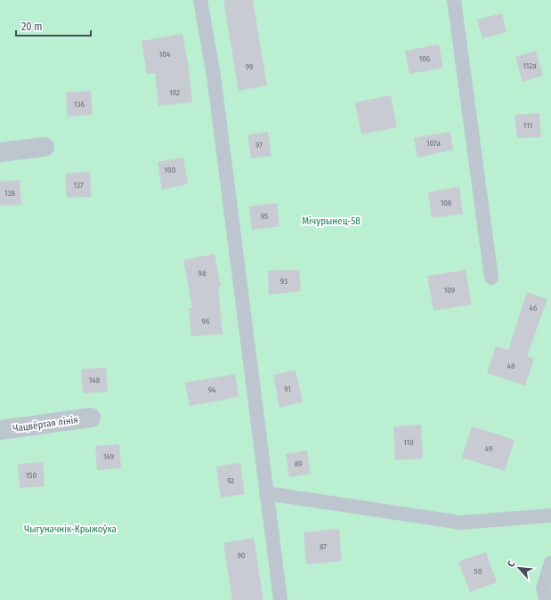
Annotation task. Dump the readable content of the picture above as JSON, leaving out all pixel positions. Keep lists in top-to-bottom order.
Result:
{
  "streets": {
    "street": ["Чацвёртая лінія"]
  },
  "parks": ["Мічурынец-58", "Чыгуначнік-Крыжоўка"],
  "house_numbers": [
    "104",
    "106",
    "112а",
    "99",
    "102",
    "136",
    "111",
    "107а",
    "97",
    "100",
    "137",
    "138",
    "108",
    "95",
    "98",
    "93",
    "109",
    "46",
    "96",
    "48",
    "148",
    "91",
    "94",
    "110",
    "49",
    "149",
    "89",
    "150",
    "92",
    "87",
    "90",
    "50"
  ],
  "scale_bar": "20 m",
  "north": "top left"
}
